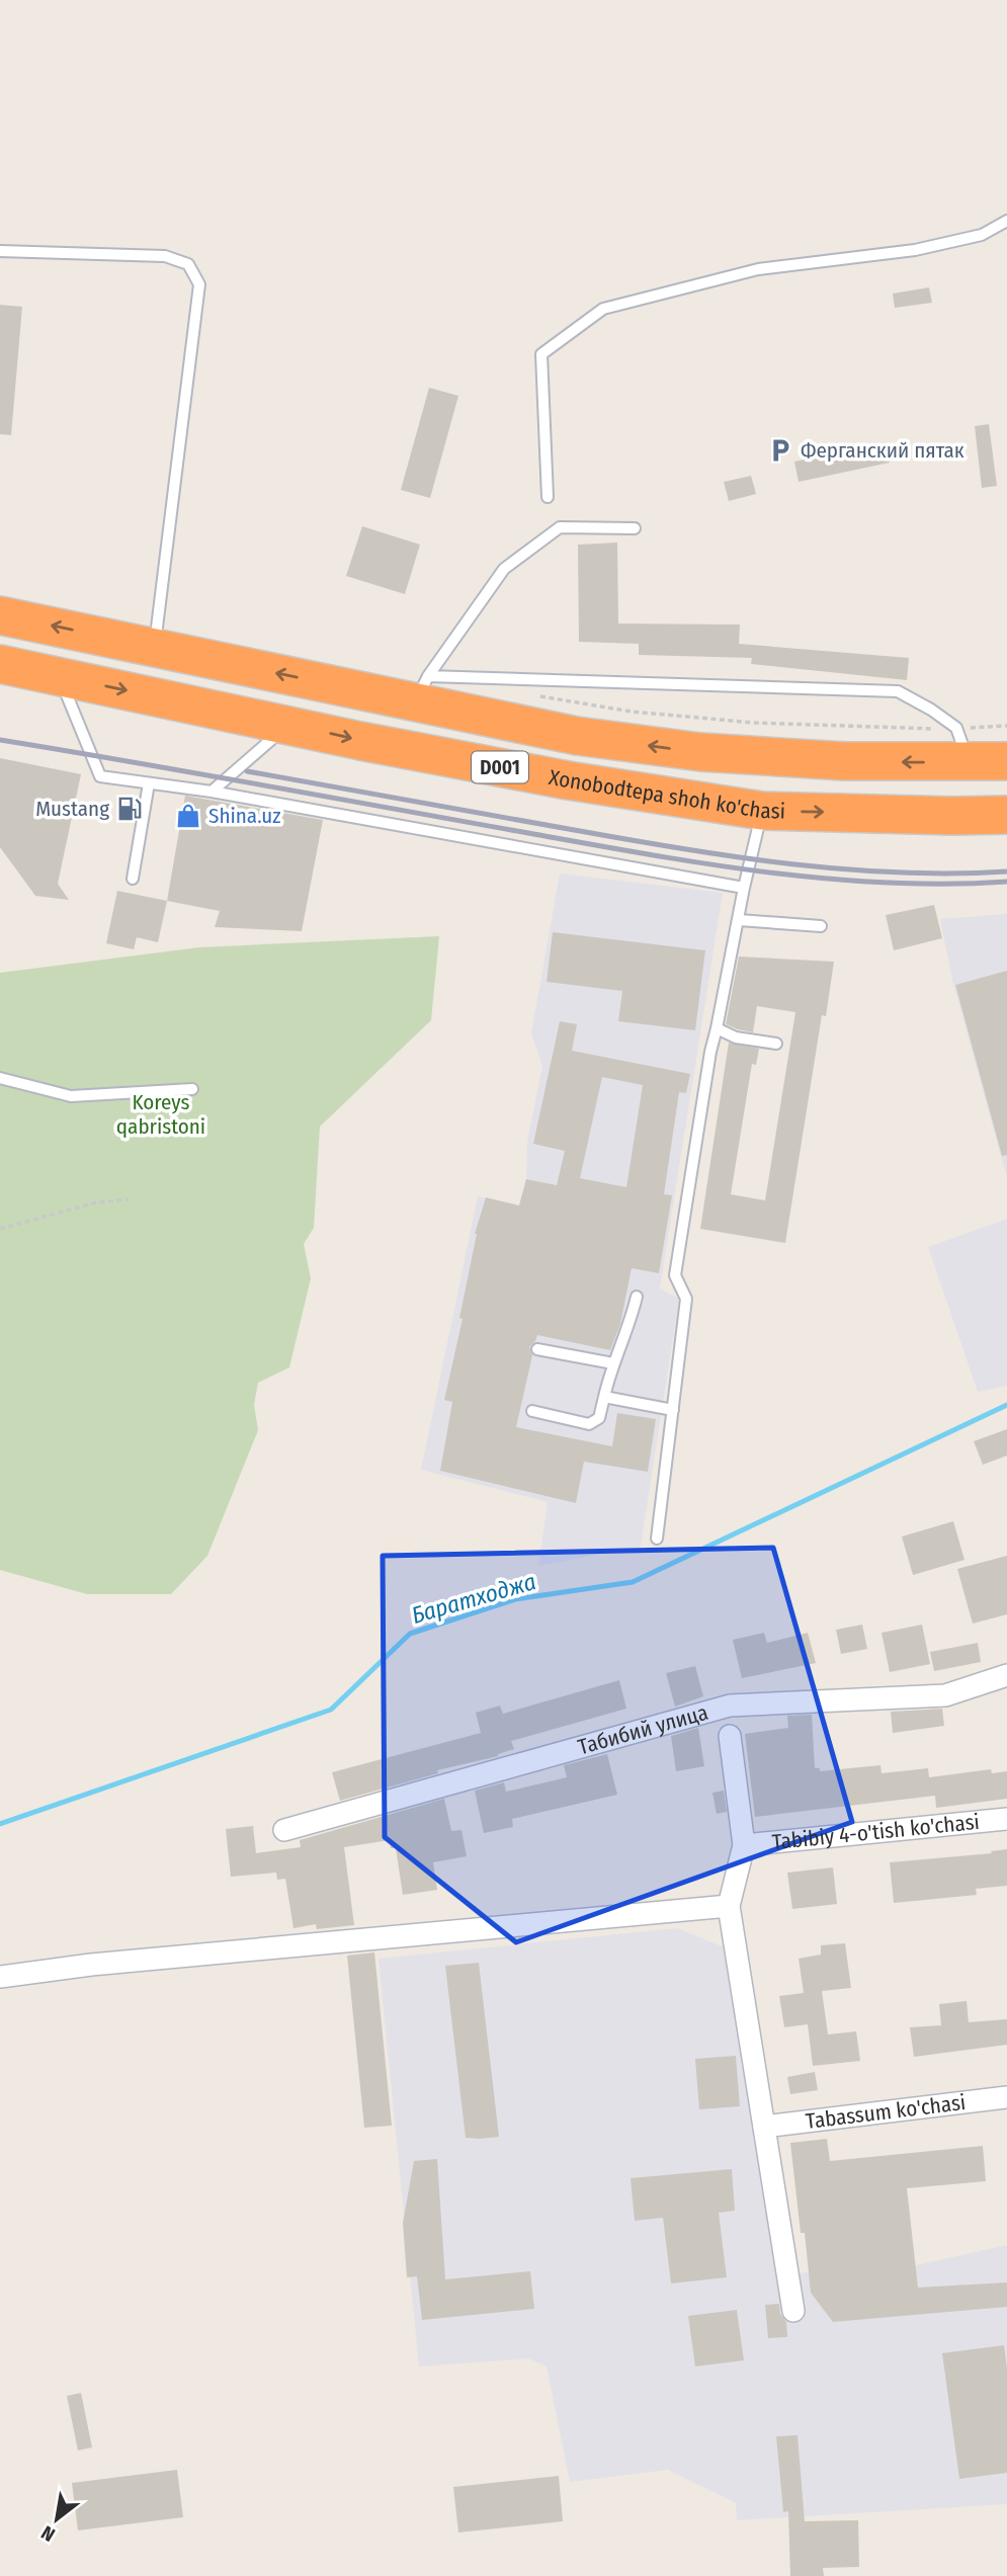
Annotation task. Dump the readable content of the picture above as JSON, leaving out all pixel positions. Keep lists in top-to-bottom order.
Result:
{
  "streets": {
    "highway": ["D001", "Xonobodtepa shoh ko'chasi"],
    "street": ["Табибий улица", "Tabibiy 4-o'tish ko'chasi", "Tabassum ko'chasi"]
  },
  "water": ["Баратходжа"],
  "parks": ["Koreys qabristoni"],
  "places": {
    "parking": ["Ферганский пятак"],
    "fuel station": ["Mustang"],
    "shop": ["Shina.uz"]
  },
  "north": "bottom left"
}
